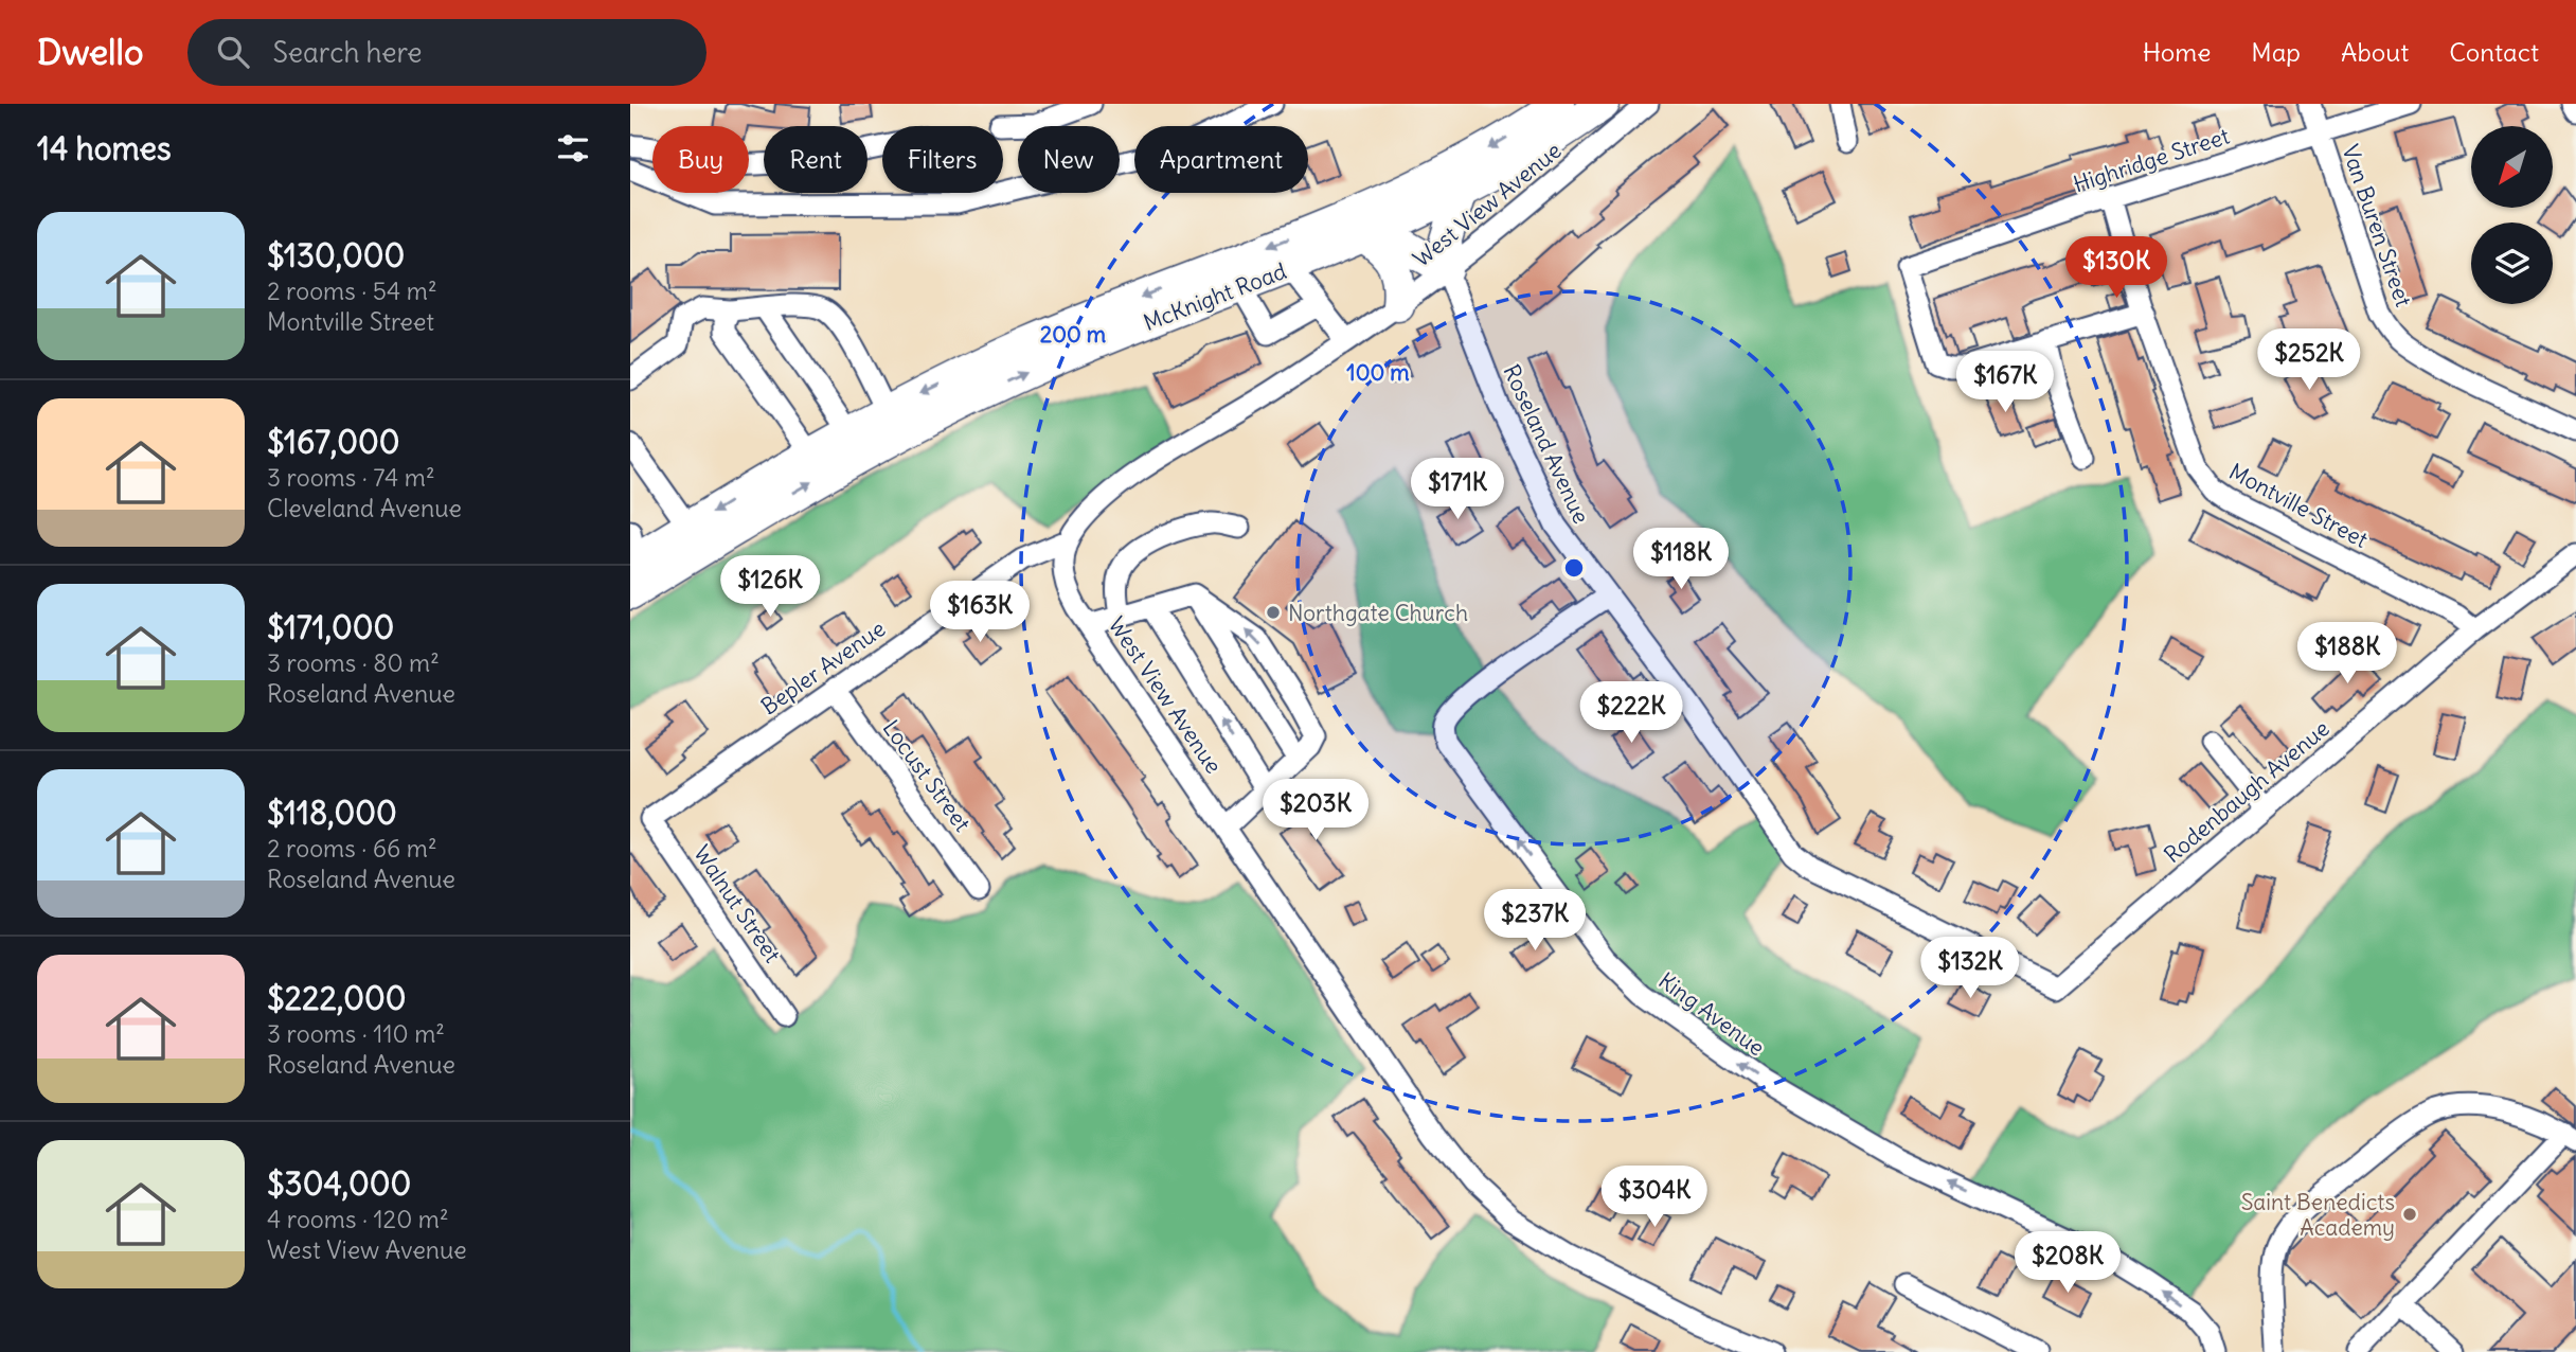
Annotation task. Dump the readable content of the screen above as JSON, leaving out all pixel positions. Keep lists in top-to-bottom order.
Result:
{
  "streets": {
    "highway": ["McKnight Road"],
    "street": [
      "Highridge Street",
      "West View Avenue",
      "Van Buren Street",
      "Roseland Avenue",
      "Montville Street",
      "Bepler Avenue",
      "Locust Street",
      "Rodenbaugh Avenue",
      "Walnut Street",
      "King Avenue"
    ]
  },
  "crossings": [
    ["Highridge Street", "Van Buren Street"],
    ["Highridge Street", "Montville Street"],
    ["West View Avenue", "Roseland Avenue"],
    ["West View Avenue", "Bepler Avenue"],
    ["Roseland Avenue", "Rodenbaugh Avenue"],
    ["Roseland Avenue", "King Avenue"],
    ["Montville Street", "Rodenbaugh Avenue"],
    ["Bepler Avenue", "Locust Street"],
    ["Bepler Avenue", "Walnut Street"]
  ],
  "places": ["Northgate Church", "Saint Benedicts Academy"],
  "north": "bottom left",
  "page": {
    "header": "Dwello",
    "search": "Search here",
    "nav": [
      "Home",
      "Map",
      "About",
      "Contact"
    ],
    "heading": "14 homes",
    "chip": [
      "Buy",
      "Rent",
      "Filters",
      "New",
      "Apartment"
    ],
    "list": [
      {
        "name": "$130,000",
        "note": "2 rooms · 54 m² · Montville Street"
      },
      {
        "name": "$167,000",
        "note": "3 rooms · 74 m² · Cleveland Avenue"
      },
      {
        "name": "$171,000",
        "note": "3 rooms · 80 m² · Roseland Avenue"
      },
      {
        "name": "$118,000",
        "note": "2 rooms · 66 m² · Roseland Avenue"
      },
      {
        "name": "$222,000",
        "note": "3 rooms · 110 m² · Roseland Avenue"
      },
      {
        "name": "$304,000",
        "note": "4 rooms · 120 m² · West View Avenue"
      }
    ],
    "price": [
      "$130K",
      "$252K",
      "$167K",
      "$171K",
      "$118K",
      "$126K",
      "$163K",
      "$188K",
      "$222K",
      "$203K",
      "$237K",
      "$132K",
      "$304K",
      "$208K"
    ]
  },
  "rings": ["200 m", "100 m"]
}
